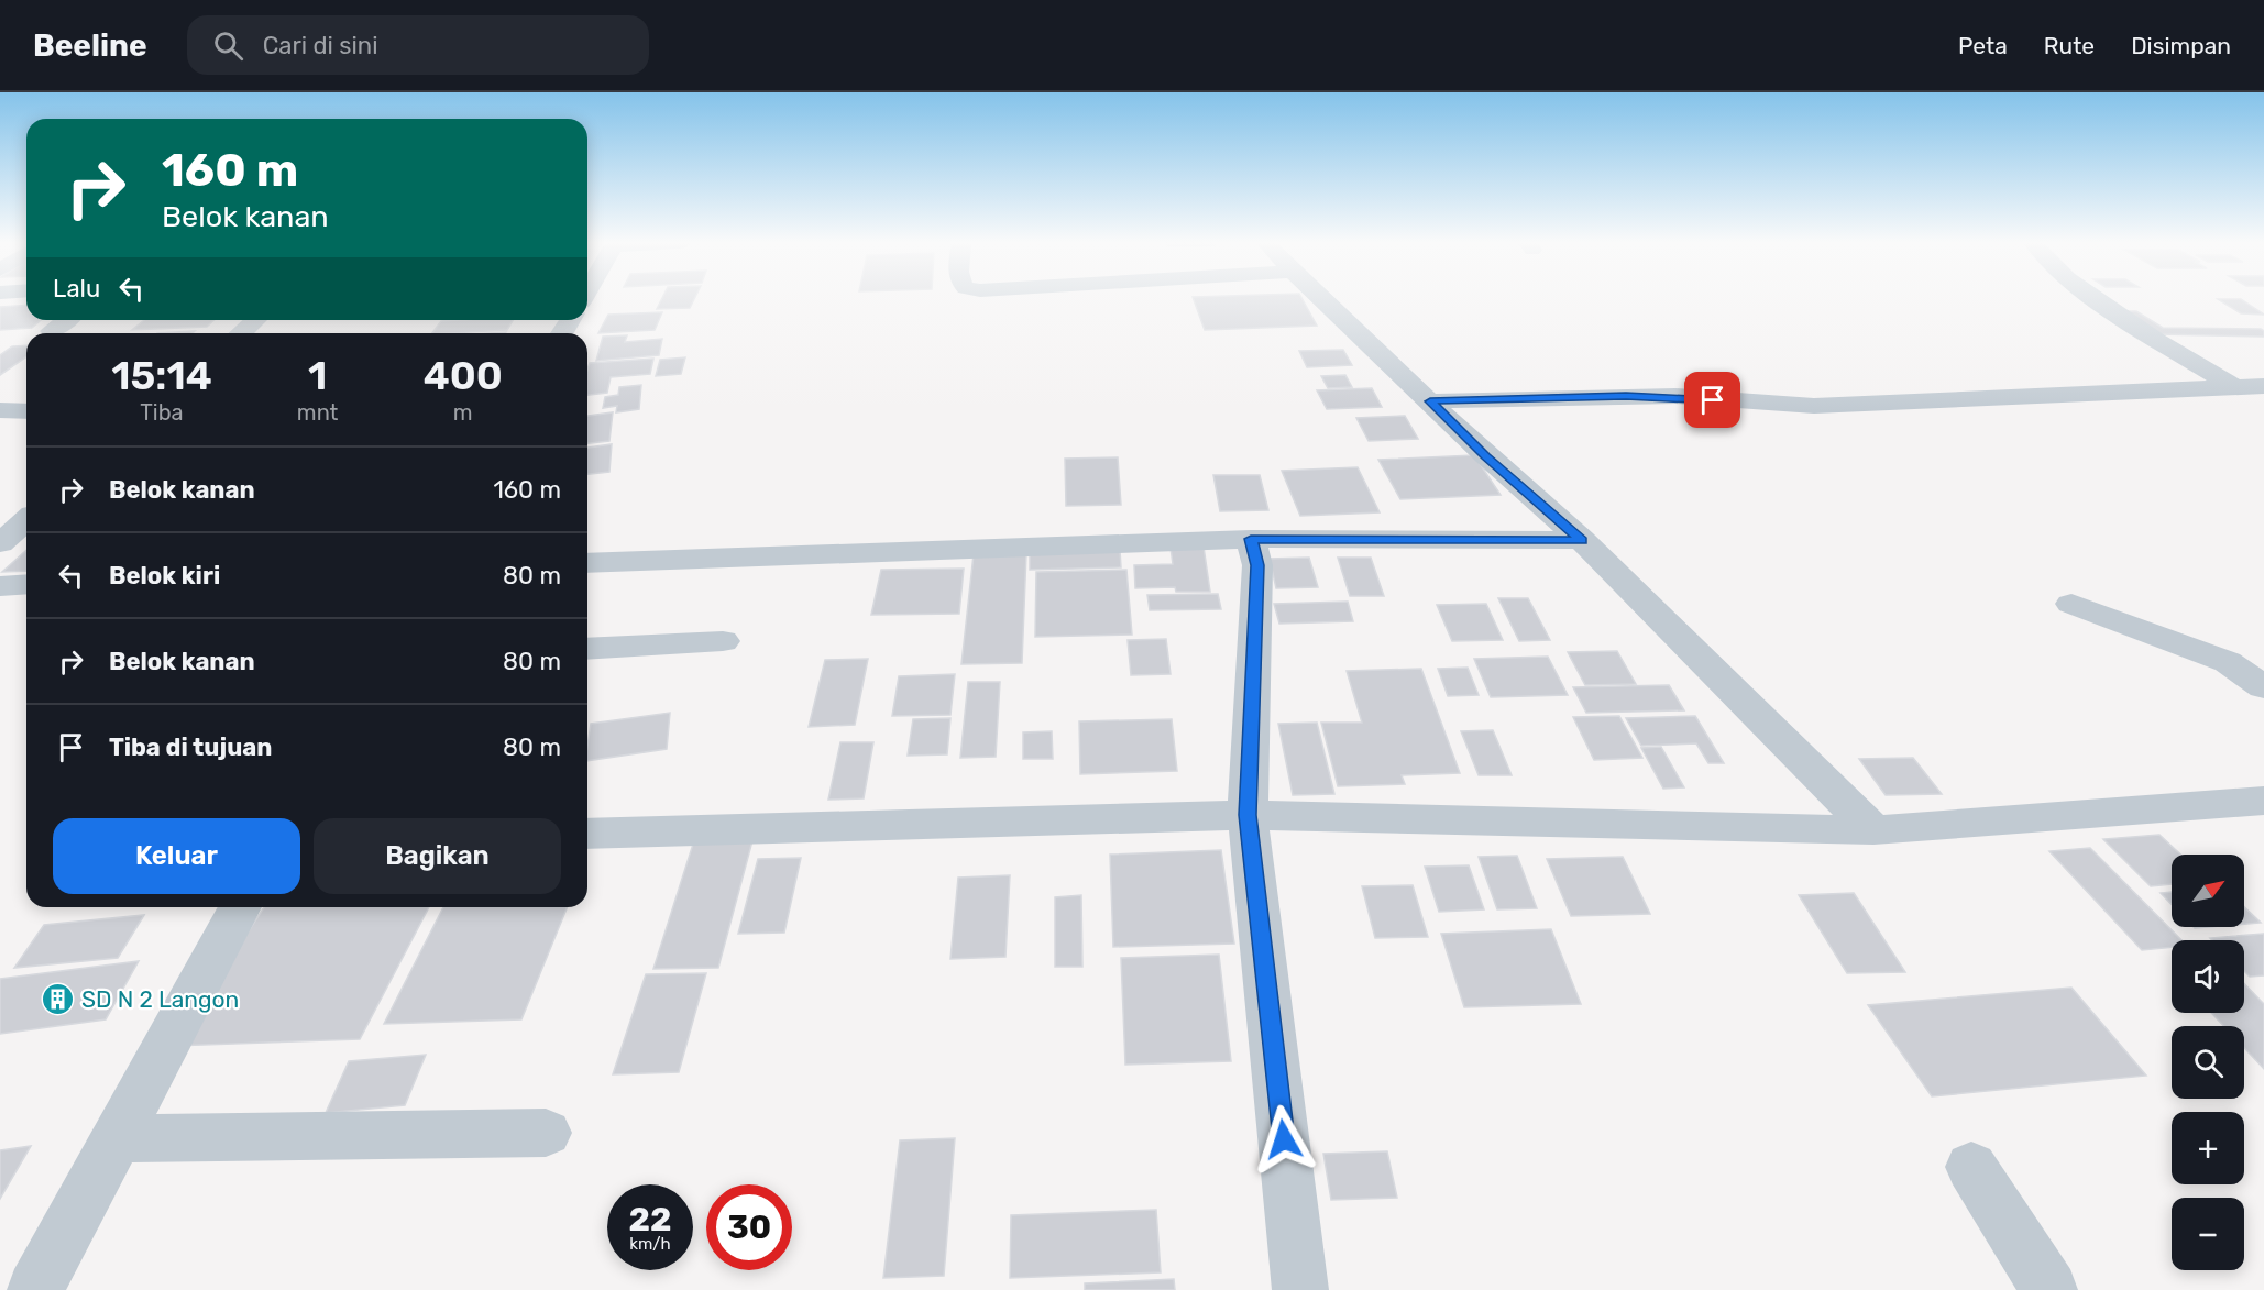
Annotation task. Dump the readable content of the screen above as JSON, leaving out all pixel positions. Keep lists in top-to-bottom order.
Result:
{
  "places": {
    "building": ["SD N 2 Langon"]
  },
  "north": "top right",
  "page": {
    "header": "Beeline",
    "search": "Cari di sini",
    "nav": ["Peta", "Rute", "Disimpan"],
    "turn": ["160 m", "Belok kanan"],
    "then": "Lalu",
    "eta": [
      "15:14",
      "Tiba",
      "1",
      "mnt",
      "400",
      "m"
    ],
    "list": [
      {
        "name": "Belok kanan",
        "value": "160 m"
      },
      {
        "name": "Belok kiri",
        "value": "80 m"
      },
      {
        "name": "Belok kanan",
        "value": "80 m"
      },
      {
        "name": "Tiba di tujuan",
        "value": "80 m"
      }
    ],
    "buttons": ["Keluar", "Bagikan"],
    "map_buttons": ["+", "−"],
    "speed": "22 km/h",
    "limit": "30"
  }
}
